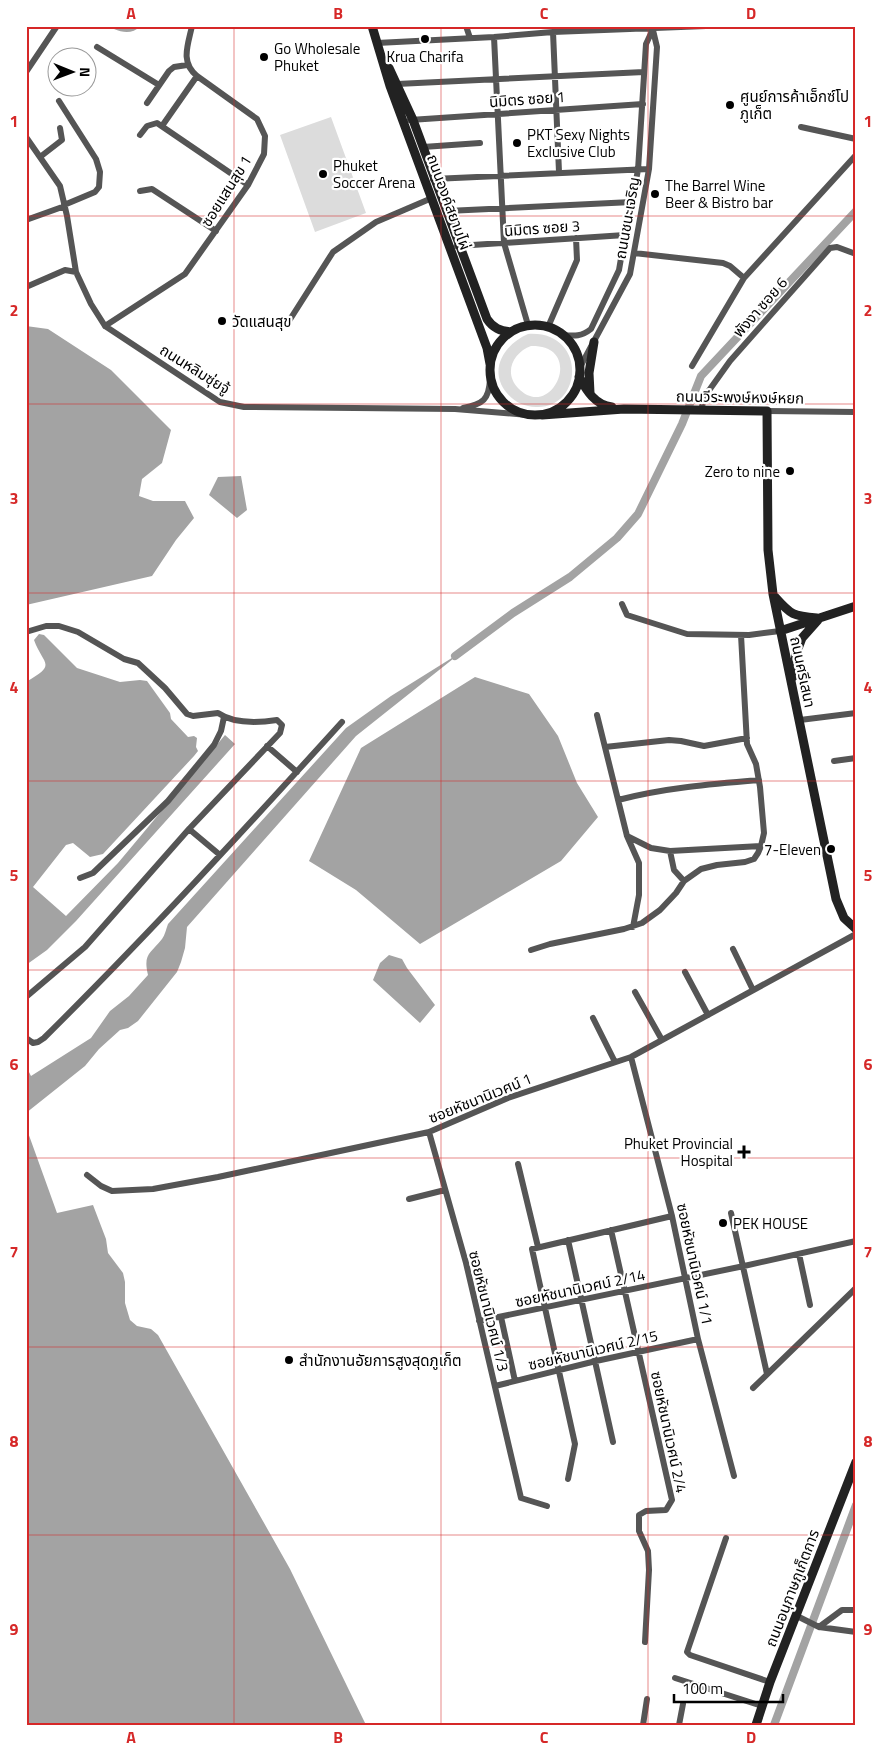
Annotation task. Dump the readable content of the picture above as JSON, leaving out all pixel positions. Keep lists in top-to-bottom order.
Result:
{
  "streets": {
    "street": [
      "นิมิตร ซอย 1",
      "ซอยแสนสุข 1",
      "ถนนองค์สยามไผ่",
      "ถนนชนะเจริญ",
      "นิมิตร ซอย 3",
      "พังงา ซอย 6",
      "ถนนหลิมซุ่ยจู้",
      "ถนนวีระพงษ์หงษ์หยก",
      "ถนนศรีเสนา",
      "ซอยหัชนานิเวศน์ 1",
      "ซอยหัชนานิเวศน์ 1/1",
      "ซอยหัชนานิเวศน์ 2/14",
      "ซอยหัชนานิเวศน์ 1/3",
      "ซอยหัชนานิเวศน์ 2/15",
      "ซอยหัชนานิเวศน์ 2/4",
      "ถนนอนุภาษภูเก็ตการ"
    ]
  },
  "crossings": [
    ["นิมิตร ซอย 1", "ถนนองค์สยามไผ่"],
    ["นิมิตร ซอย 1", "ถนนชนะเจริญ"],
    ["ซอยแสนสุข 1", "ถนนหลิมซุ่ยจู้"],
    ["ถนนองค์สยามไผ่", "ถนนชนะเจริญ"],
    ["ถนนองค์สยามไผ่", "นิมิตร ซอย 3"],
    ["ถนนองค์สยามไผ่", "ถนนหลิมซุ่ยจู้"],
    ["ถนนองค์สยามไผ่", "ถนนวีระพงษ์หงษ์หยก"],
    ["ถนนชนะเจริญ", "นิมิตร ซอย 3"],
    ["ถนนชนะเจริญ", "ถนนหลิมซุ่ยจู้"],
    ["ถนนชนะเจริญ", "ถนนวีระพงษ์หงษ์หยก"],
    ["พังงา ซอย 6", "ถนนวีระพงษ์หงษ์หยก"],
    ["ถนนหลิมซุ่ยจู้", "ถนนวีระพงษ์หงษ์หยก"],
    ["ถนนวีระพงษ์หงษ์หยก", "ถนนศรีเสนา"],
    ["ซอยหัชนานิเวศน์ 1", "ซอยหัชนานิเวศน์ 1/1"],
    ["ซอยหัชนานิเวศน์ 1", "ซอยหัชนานิเวศน์ 1/3"],
    ["ซอยหัชนานิเวศน์ 1/1", "ซอยหัชนานิเวศน์ 2/14"],
    ["ซอยหัชนานิเวศน์ 1/1", "ซอยหัชนานิเวศน์ 2/15"],
    ["ซอยหัชนานิเวศน์ 2/14", "ซอยหัชนานิเวศน์ 1/3"],
    ["ซอยหัชนานิเวศน์ 1/3", "ซอยหัชนานิเวศน์ 2/15"],
    ["ซอยหัชนานิเวศน์ 2/15", "ซอยหัชนานิเวศน์ 2/4"]
  ],
  "places": {
    "other": [
      "Krua Charifa",
      "Go Wholesale Phuket",
      "ศูนย์การค้าเอ็กซ์โป ภูเก็ต",
      "PKT Sexy Nights Exclusive Club",
      "Phuket Soccer Arena",
      "The Barrel Wine Beer & Bistro bar",
      "วัดแสนสุข",
      "Zero to nine",
      "7-Eleven",
      "PEK HOUSE",
      "สำนักงานอัยการสูงสุดภูเก็ต"
    ],
    "health": ["Phuket Provincial Hospital"]
  },
  "scale_bar": "100 m",
  "north": "right",
  "grid": {
    "columns": [
      "A",
      "B",
      "C",
      "D"
    ],
    "rows": [
      "1",
      "2",
      "3",
      "4",
      "5",
      "6",
      "7",
      "8",
      "9"
    ]
  }
}
